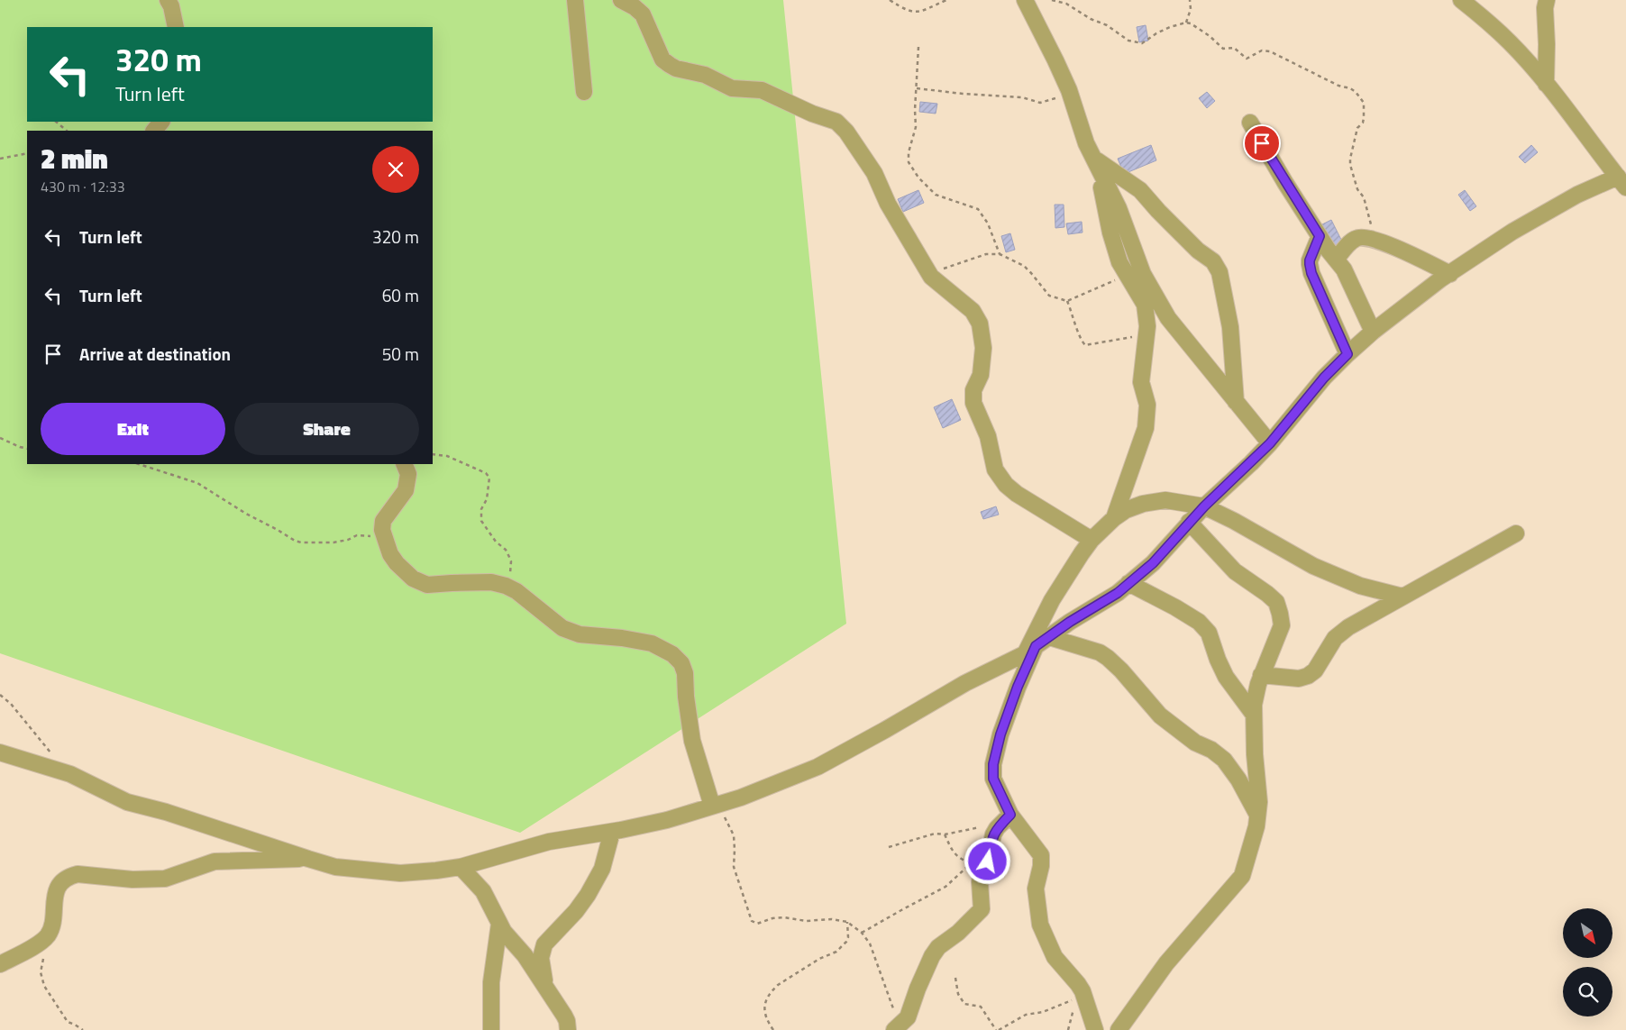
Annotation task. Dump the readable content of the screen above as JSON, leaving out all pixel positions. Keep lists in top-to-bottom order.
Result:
{
  "north": "bottom right",
  "page": {
    "turn": ["320 m", "Turn left"],
    "heading": ["2 min", "430 m · 12:33"],
    "list": [
      {
        "name": "Turn left",
        "value": "320 m"
      },
      {
        "name": "Turn left",
        "value": "60 m"
      },
      {
        "name": "Arrive at destination",
        "value": "50 m"
      }
    ],
    "buttons": ["Exit", "Share"]
  }
}
